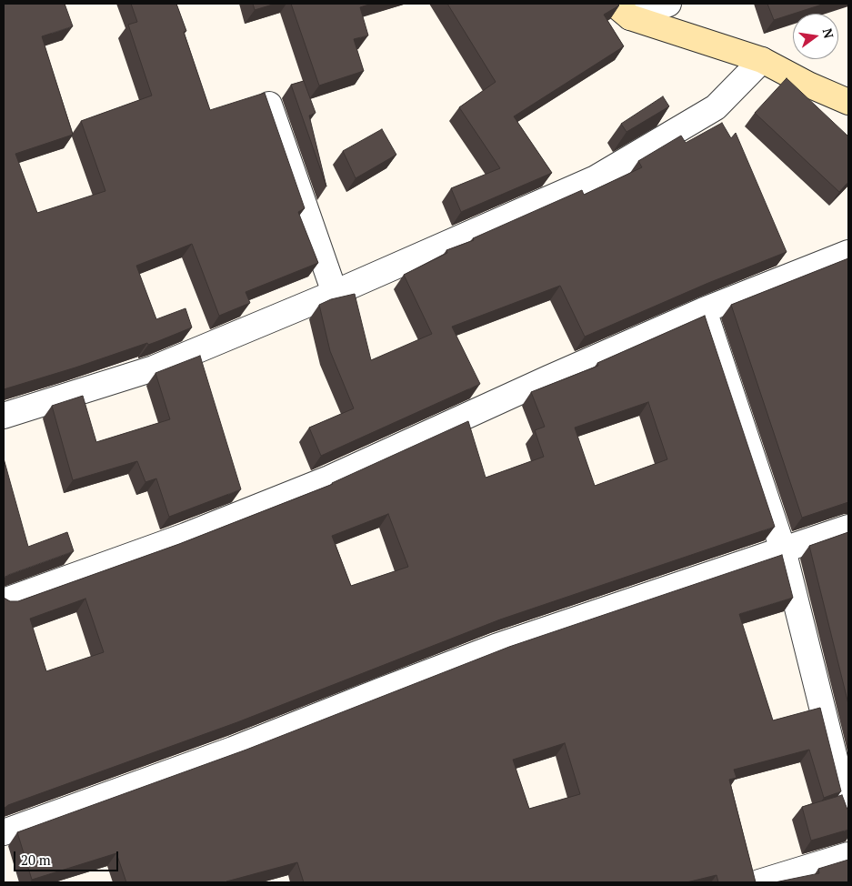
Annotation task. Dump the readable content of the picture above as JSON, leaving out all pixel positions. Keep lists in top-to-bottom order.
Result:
{
  "scale_bar": "20 m",
  "north": "right"
}
